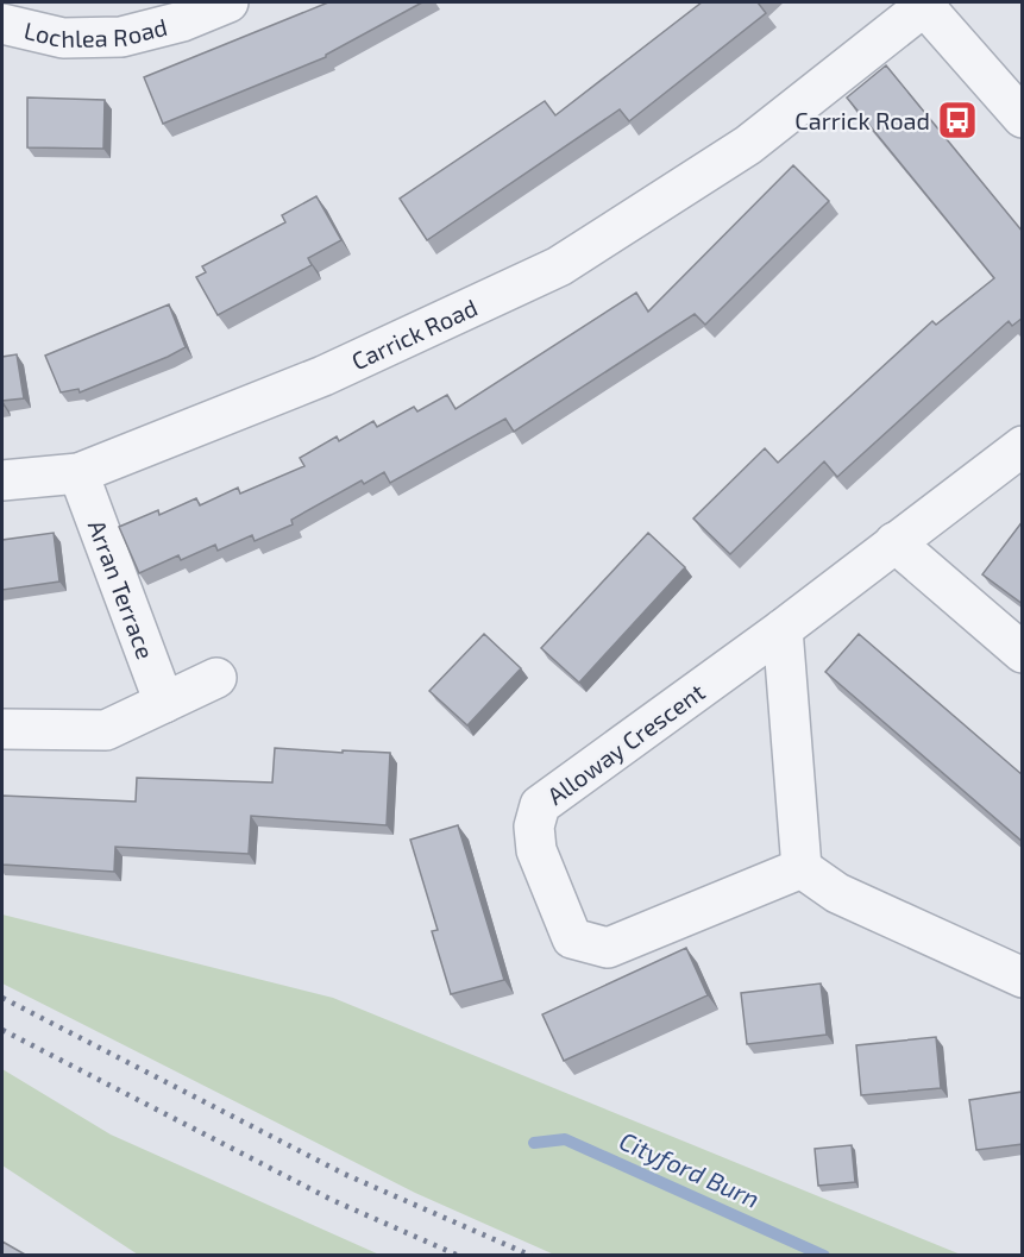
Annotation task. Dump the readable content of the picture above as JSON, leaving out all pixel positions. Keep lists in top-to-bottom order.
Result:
{
  "streets": {
    "street": [
      "Lochlea Road",
      "Carrick Road",
      "Arran Terrace",
      "Alloway Crescent"
    ]
  },
  "crossings": [
    ["Carrick Road", "Arran Terrace"]
  ],
  "water": ["Cityford Burn"],
  "places": {
    "bus stop": ["Carrick Road"]
  }
}
